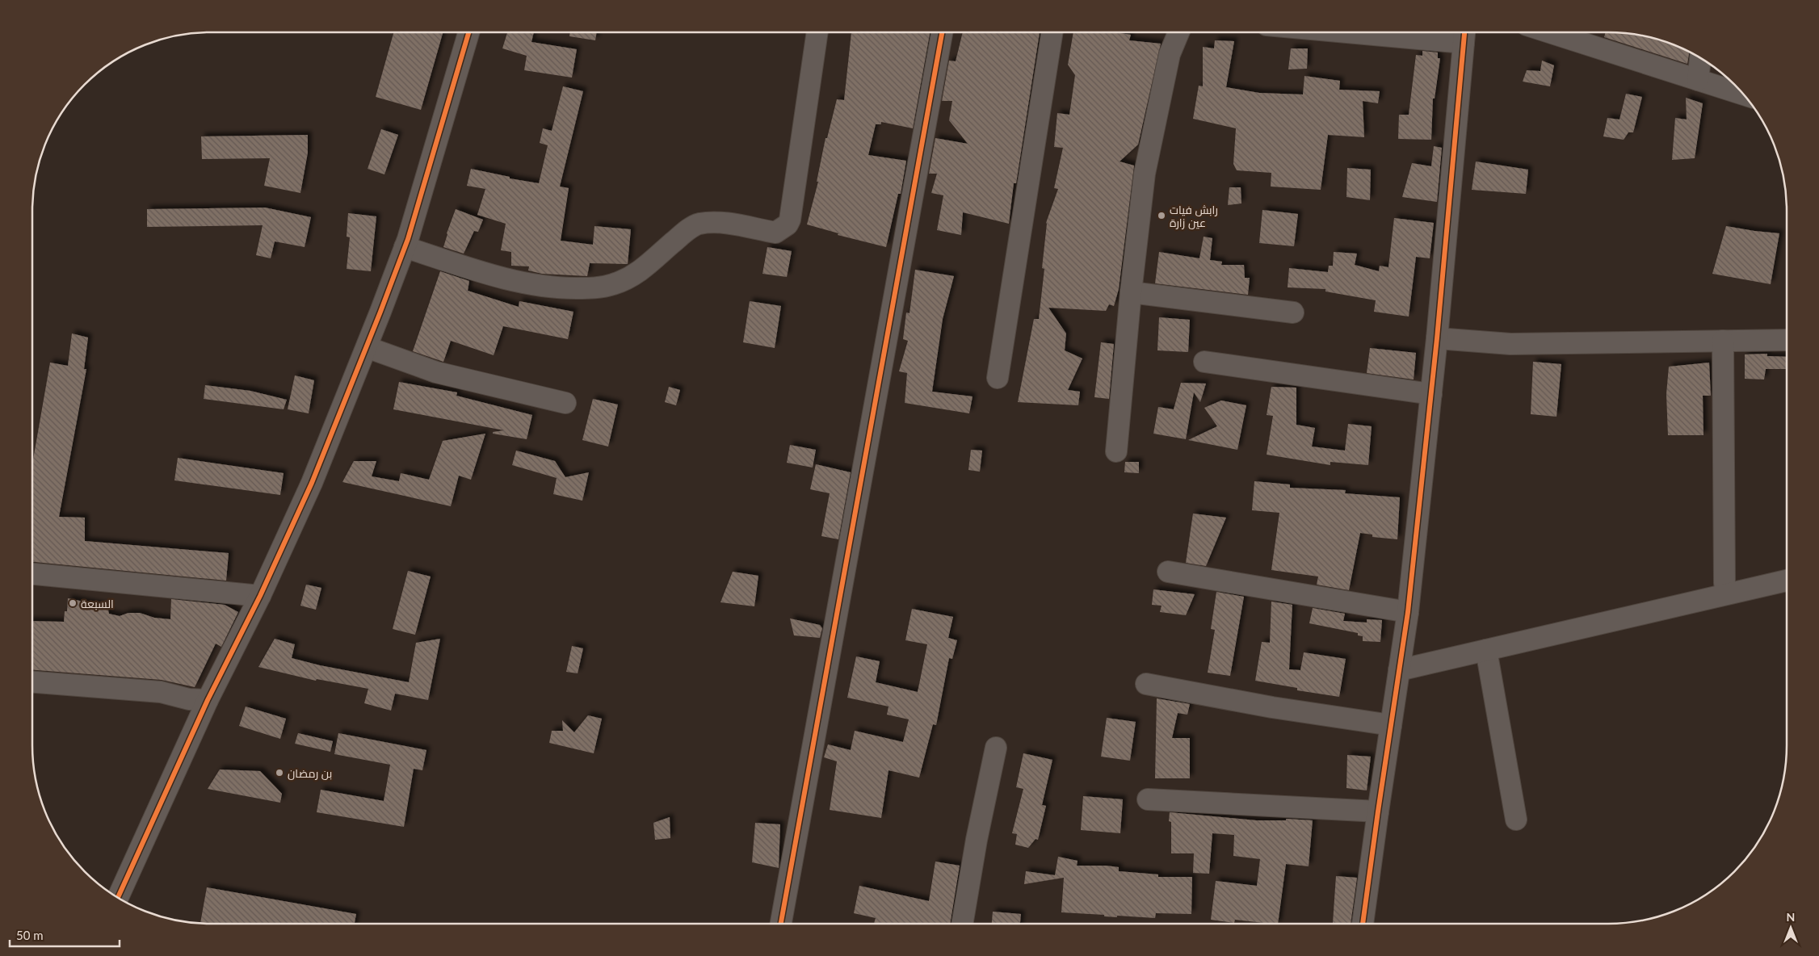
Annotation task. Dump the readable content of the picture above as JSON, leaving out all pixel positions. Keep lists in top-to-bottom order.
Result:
{
  "places": ["رابش فيات عين زارة", "السبعة", "بن رمضان"],
  "scale_bar": "50 m",
  "north": "top"
}
